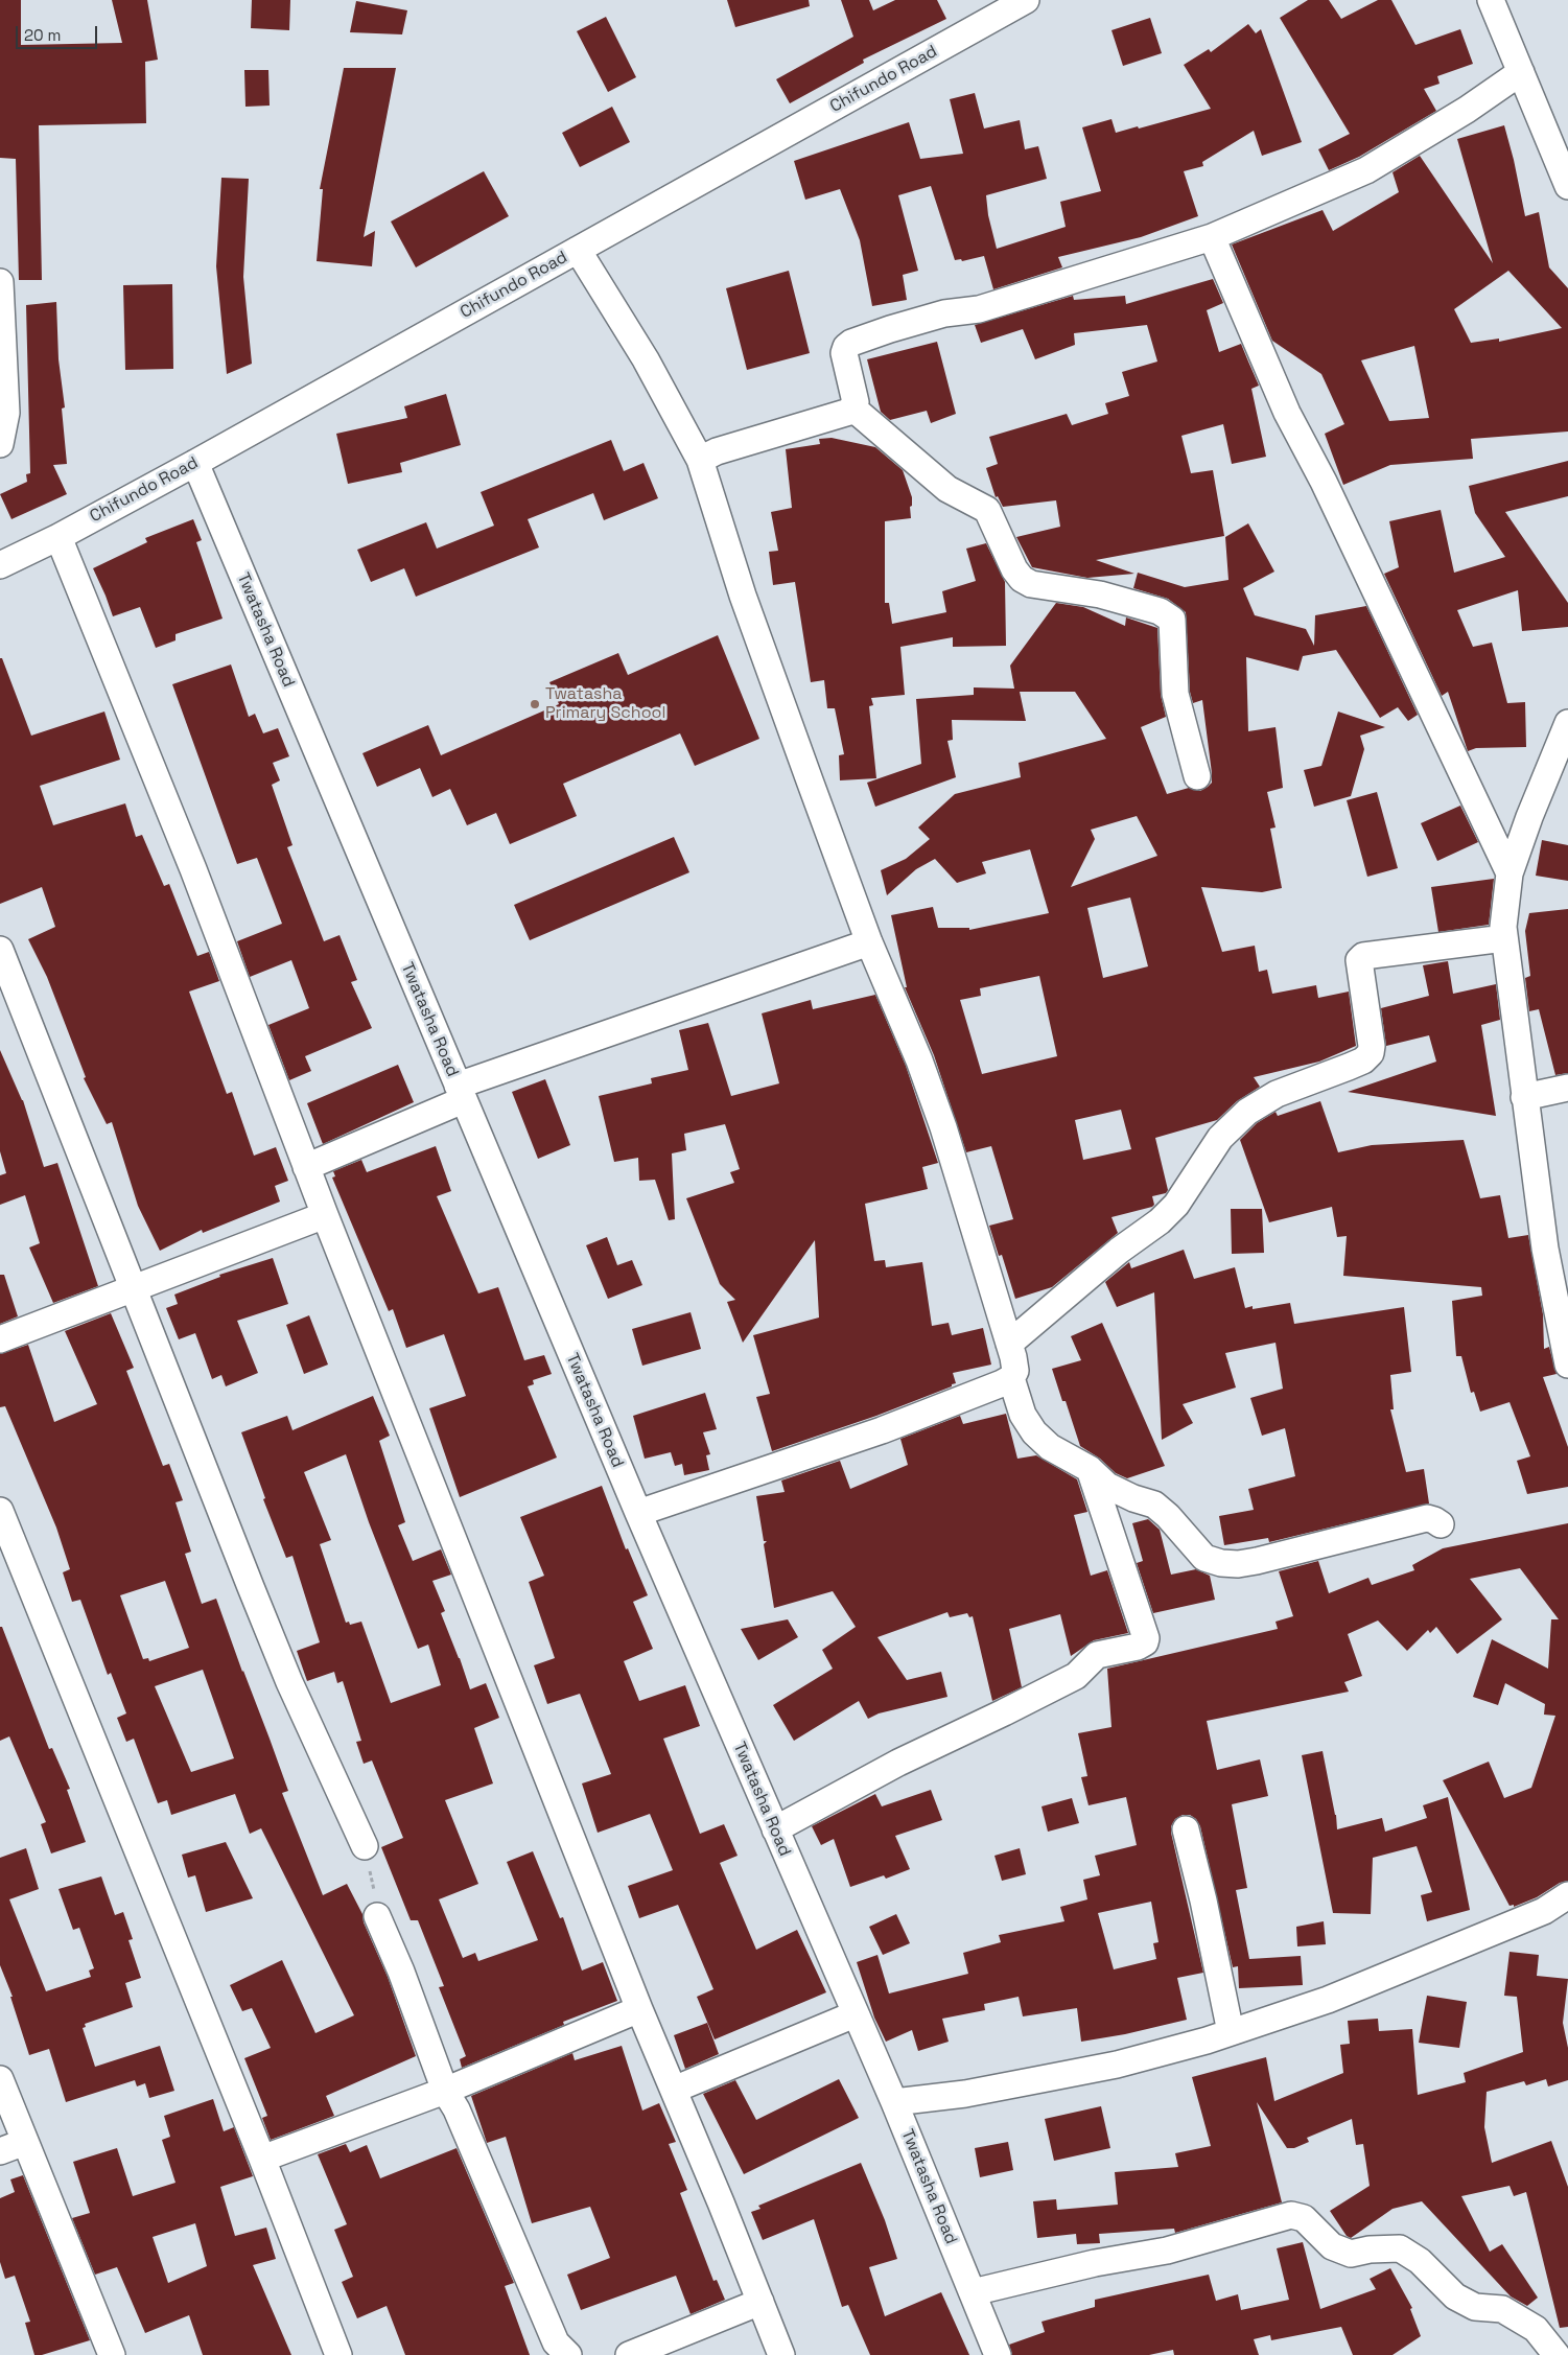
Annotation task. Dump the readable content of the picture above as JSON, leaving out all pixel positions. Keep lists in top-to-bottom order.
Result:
{
  "streets": {
    "street": ["Chifundo Road", "Twatasha Road"]
  },
  "crossings": [
    ["Chifundo Road", "Twatasha Road"]
  ],
  "places": ["Twatasha Primary School"],
  "scale_bar": "20 m"
}
